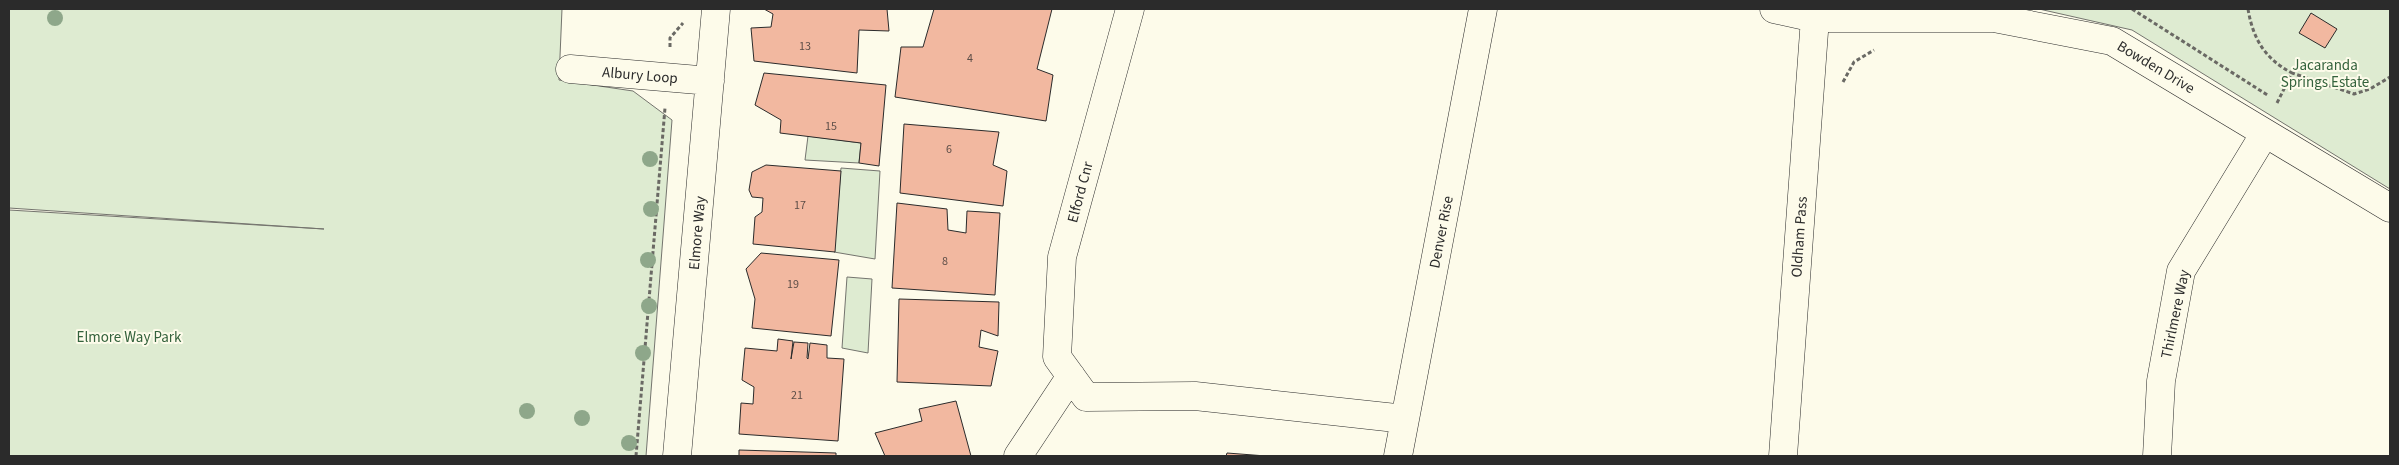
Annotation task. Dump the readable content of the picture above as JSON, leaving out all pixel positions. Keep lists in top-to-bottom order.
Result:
{
  "streets": {
    "street": [
      "Bowden Drive",
      "Albury Loop",
      "Elford Cnr",
      "Denver Rise",
      "Elmore Way",
      "Oldham Pass",
      "Thirlmere Way"
    ]
  },
  "crossings": [
    ["Bowden Drive", "Oldham Pass"],
    ["Bowden Drive", "Thirlmere Way"],
    ["Albury Loop", "Elmore Way"],
    ["Elford Cnr", "Denver Rise"]
  ],
  "parks": ["Jacaranda Springs Estate", "Elmore Way Park"],
  "house_numbers": [
    "13",
    "4",
    "15",
    "6",
    "17",
    "8",
    "19",
    "21"
  ]
}
